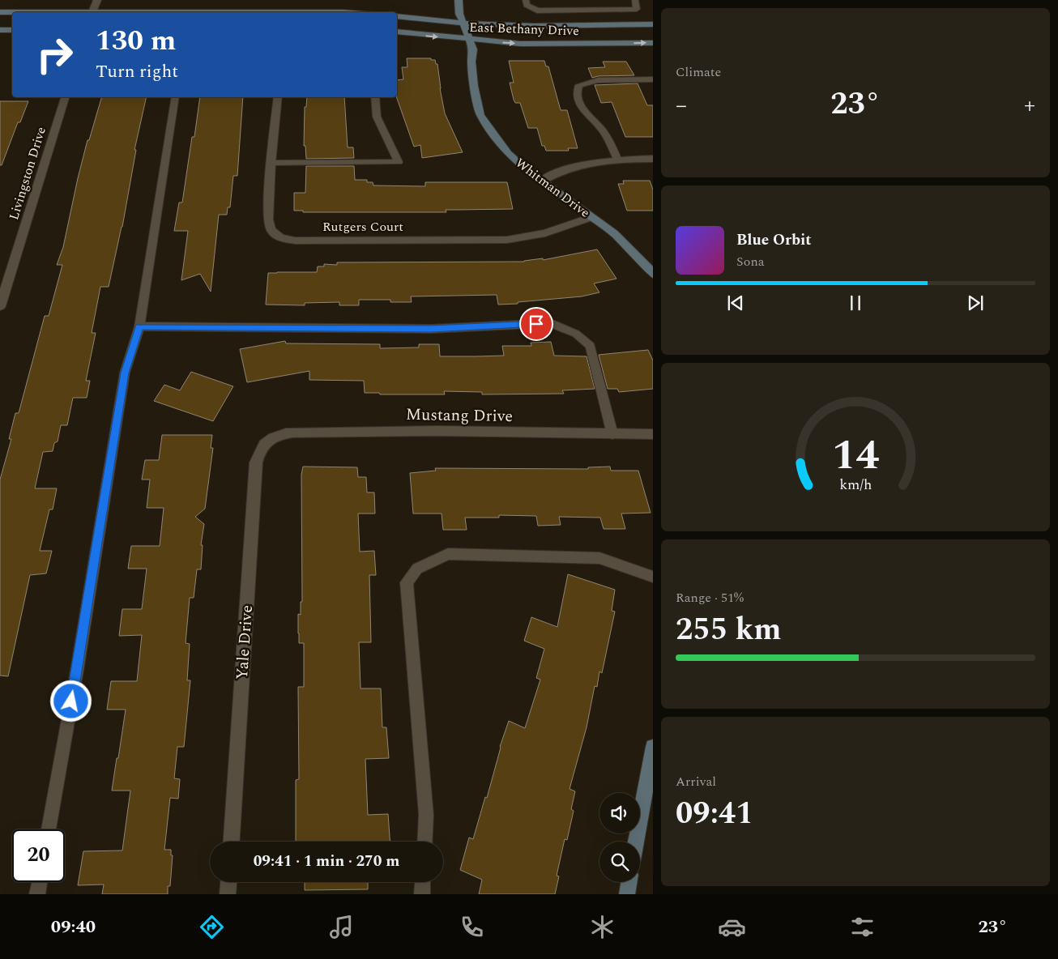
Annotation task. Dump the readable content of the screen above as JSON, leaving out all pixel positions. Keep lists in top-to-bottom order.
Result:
{
  "streets": {
    "main road": ["East Bethany Drive", "Whitman Drive"],
    "street": [
      "Livingston Drive",
      "Rutgers Court",
      "Mustang Drive",
      "Yale Drive"
    ]
  },
  "crossings": [
    ["East Bethany Drive", "Whitman Drive"],
    ["Whitman Drive", "Rutgers Court"],
    ["Mustang Drive", "Yale Drive"]
  ],
  "page": {
    "tile": [
      "Climate",
      ["Range · 51%", "255 km"],
      ["Arrival", "09:41"]
    ],
    "turn": ["130 m", "Turn right"],
    "heat": ["−", "23°", "+"],
    "song": ["Blue Orbit", "Sona"],
    "limit": "20",
    "trip": "09:41 · 1 min · 270 m",
    "tabs": ["09:40", "23°"],
    "gauge": ["14", "km/h"]
  }
}
